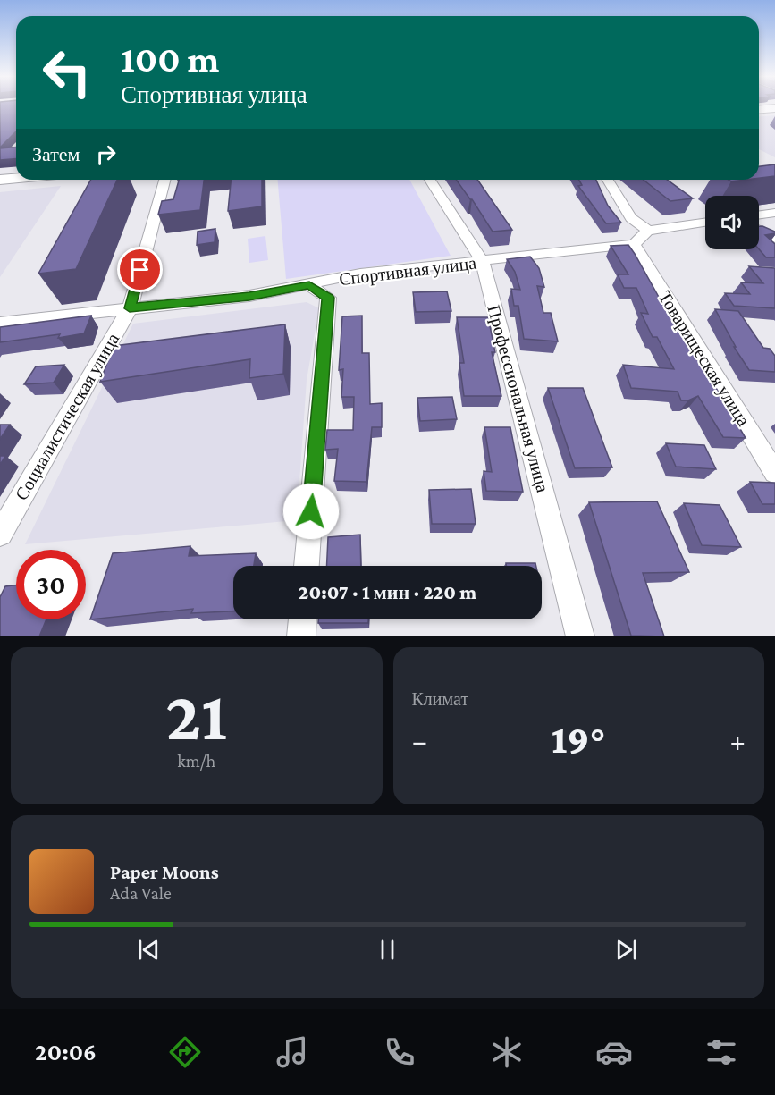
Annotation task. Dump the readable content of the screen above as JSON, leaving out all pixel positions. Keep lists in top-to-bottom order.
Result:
{
  "streets": {
    "street": [
      "Спортивная улица",
      "Товарищеская улица",
      "Профессиональная улица",
      "Социалистическая улица"
    ]
  },
  "crossings": [
    ["Спортивная улица", "Товарищеская улица"],
    ["Спортивная улица", "Профессиональная улица"],
    ["Спортивная улица", "Социалистическая улица"]
  ],
  "page": {
    "turn": ["100 m", "Спортивная улица"],
    "then": "Затем",
    "limit": "30",
    "trip": "20:07 · 1 мин · 220 m",
    "tile": [
      ["21", "km/h"],
      "Климат"
    ],
    "heat": ["−", "19°", "+"],
    "song": ["Paper Moons", "Ada Vale"],
    "tabs": "20:06"
  }
}
